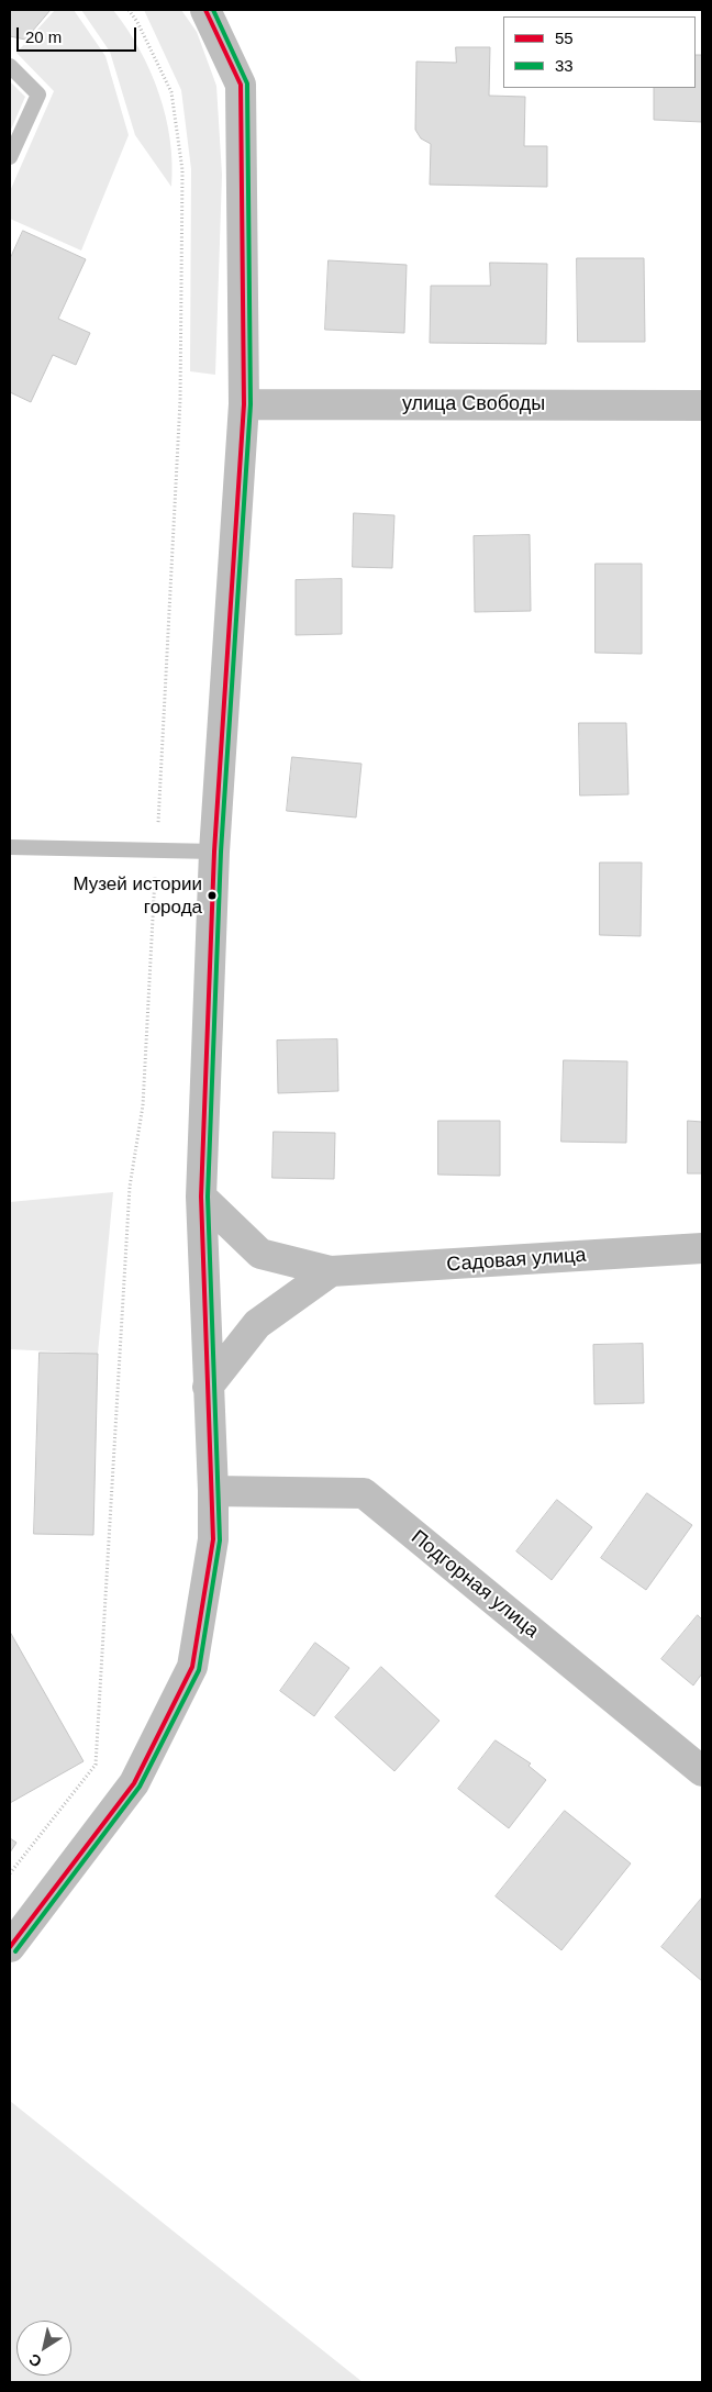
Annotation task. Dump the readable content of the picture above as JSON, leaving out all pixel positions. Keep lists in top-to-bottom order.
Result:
{
  "streets": {
    "street": ["улица Свободы", "Садовая улица", "Подгорная улица"]
  },
  "places": ["Музей истории города"],
  "lines": ["transit line 55", "transit line 33"],
  "legend": ["55", "33"],
  "scale_bar": "20 m",
  "north": "bottom left"
}
